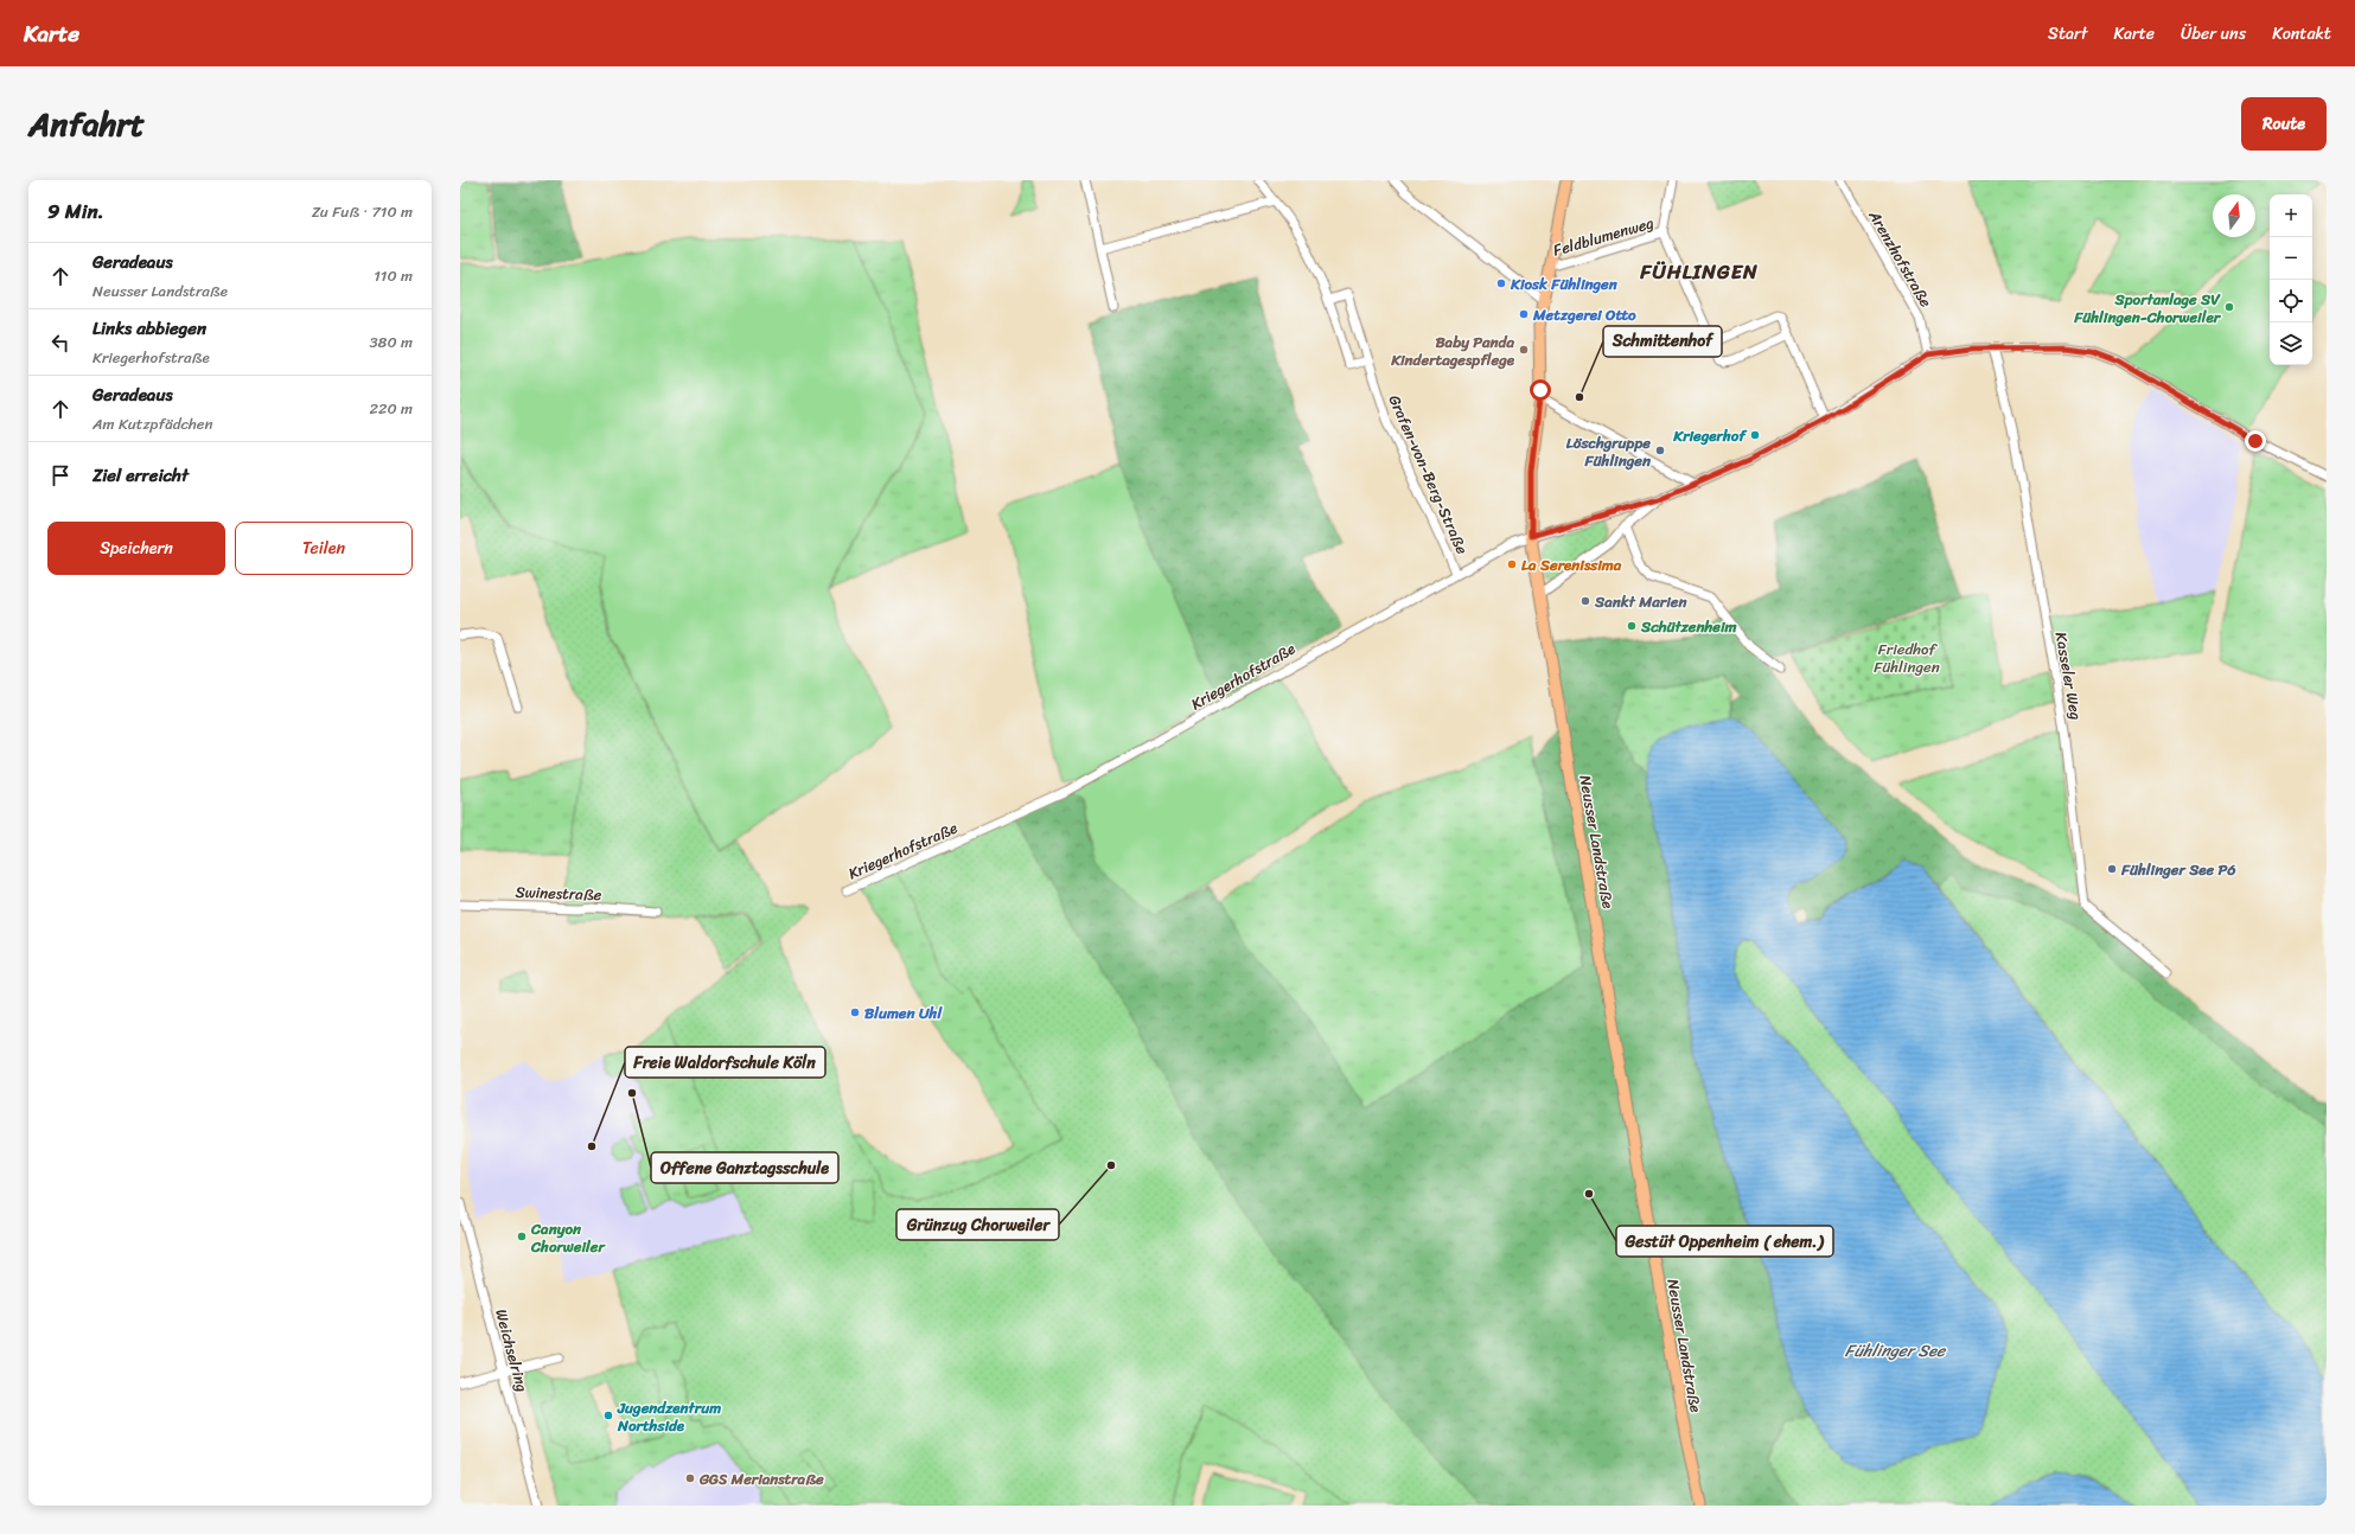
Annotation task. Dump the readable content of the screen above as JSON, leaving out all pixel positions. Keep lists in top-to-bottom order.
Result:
{
  "streets": {
    "main road": ["Neusser Landstraße"],
    "street": [
      "Feldblumenweg",
      "Arenzhofstraße",
      "Grafen-von-Berg-Straße",
      "Kriegerhofstraße",
      "Kasseler Weg",
      "Swinestraße",
      "Weichselring"
    ]
  },
  "crossings": [
    ["Feldblumenweg", "Neusser Landstraße"],
    ["Arenzhofstraße", "Kriegerhofstraße"],
    ["Grafen-von-Berg-Straße", "Kriegerhofstraße"],
    ["Kriegerhofstraße", "Kasseler Weg"],
    ["Kriegerhofstraße", "Neusser Landstraße"]
  ],
  "districts": ["FÜHLINGEN"],
  "water": ["Fühlinger See"],
  "parks": ["Friedhof Fühlingen"],
  "places": [
    "Kiosk Fühlingen",
    "Sportanlage SV Fühlingen-Chorweiler",
    "Metzgerei Otto",
    "Baby Panda Kindertagespflege",
    "Schmittenhof",
    "Kriegerhof",
    "Löschgruppe Fühlingen",
    "La Serenissima",
    "Sankt Marien",
    "Schützenheim",
    "Fühlinger See P6",
    "Blumen Uhl",
    "Offene Ganztagsschule",
    "Freie Waldorfschule Köln",
    "Grünzug Chorweiler",
    "Gestüt Oppenheim ( ehem.)",
    "Canyon Chorweiler",
    "Jugendzentrum Northside",
    "GGS Merianstraße"
  ],
  "north": "top",
  "page": {
    "header": "Karte",
    "nav": [
      "Start",
      "Karte",
      "Über uns",
      "Kontakt"
    ],
    "title": "Anfahrt",
    "buttons": [
      "Route",
      ["Speichern", "Teilen"]
    ],
    "heading": ["9 Min.", "Zu Fuß · 710 m"],
    "map_buttons": ["+", "−"],
    "list": [
      ["Geradeaus", "Neusser Landstraße", "110 m"],
      ["Links abbiegen", "Kriegerhofstraße", "380 m"],
      ["Geradeaus", "Am Kutzpfädchen", "220 m"],
      "Ziel erreicht"
    ]
  }
}
